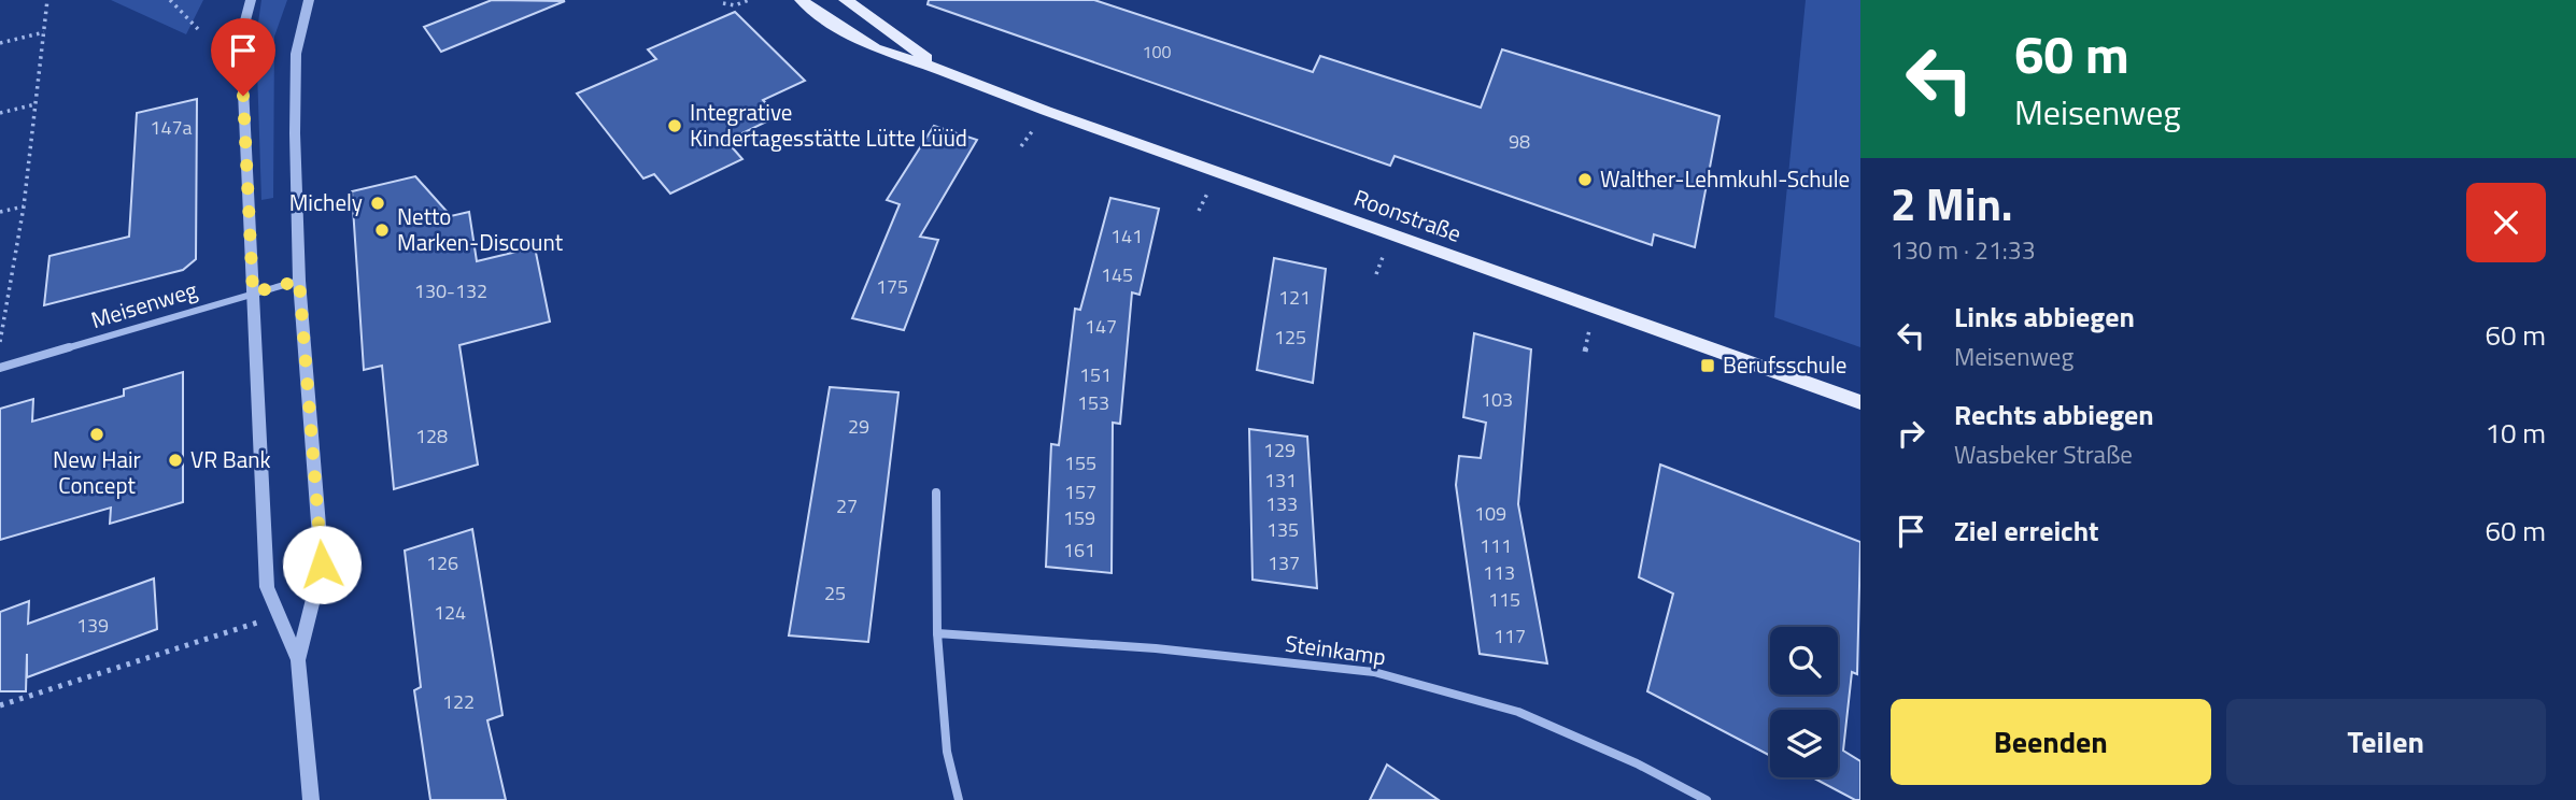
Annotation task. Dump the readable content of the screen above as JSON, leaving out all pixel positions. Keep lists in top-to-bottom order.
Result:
{
  "streets": {
    "main road": ["Roonstraße"],
    "street": ["Meisenweg", "Steinkamp"]
  },
  "places": {
    "other": [
      "Integrative Kindertagesstätte Lütte Lüüd",
      "Walther-Lehmkuhl-Schule",
      "Michely",
      "Netto Marken-Discount",
      "New Hair Concept",
      "VR Bank"
    ],
    "transit": ["Berufsschule"]
  },
  "house_numbers": [
    "100",
    "147a",
    "98",
    "141",
    "145",
    "175",
    "130-132",
    "121",
    "147",
    "125",
    "151",
    "103",
    "153",
    "29",
    "128",
    "129",
    "155",
    "131",
    "157",
    "133",
    "27",
    "109",
    "159",
    "135",
    "111",
    "161",
    "126",
    "137",
    "113",
    "25",
    "115",
    "124",
    "139",
    "117",
    "122"
  ],
  "page": {
    "turn": ["60 m", "Meisenweg"],
    "heading": ["2 Min.", "130 m · 21:33"],
    "list": [
      {
        "name": "Links abbiegen",
        "note": "Meisenweg",
        "value": "60 m"
      },
      {
        "name": "Rechts abbiegen",
        "note": "Wasbeker Straße",
        "value": "10 m"
      },
      {
        "name": "Ziel erreicht",
        "value": "60 m"
      }
    ],
    "buttons": ["Beenden", "Teilen"]
  }
}
